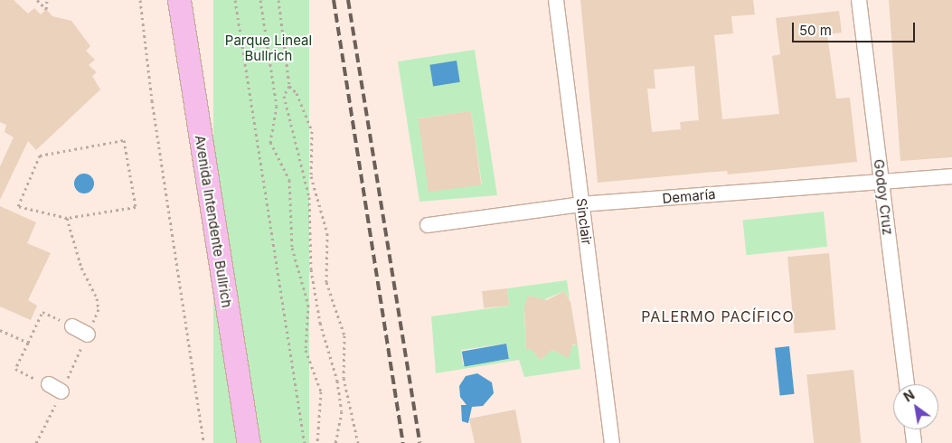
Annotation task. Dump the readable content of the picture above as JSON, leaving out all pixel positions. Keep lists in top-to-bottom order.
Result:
{
  "streets": {
    "main road": ["Avenida Intendente Bullrich"],
    "street": ["Demaría", "Godoy Cruz", "Sinclair"]
  },
  "crossings": [
    ["Demaría", "Godoy Cruz"],
    ["Demaría", "Sinclair"]
  ],
  "districts": ["PALERMO PACÍFICO"],
  "parks": ["Parque Lineal Bullrich"],
  "scale_bar": "50 m",
  "north": "top left"
}
